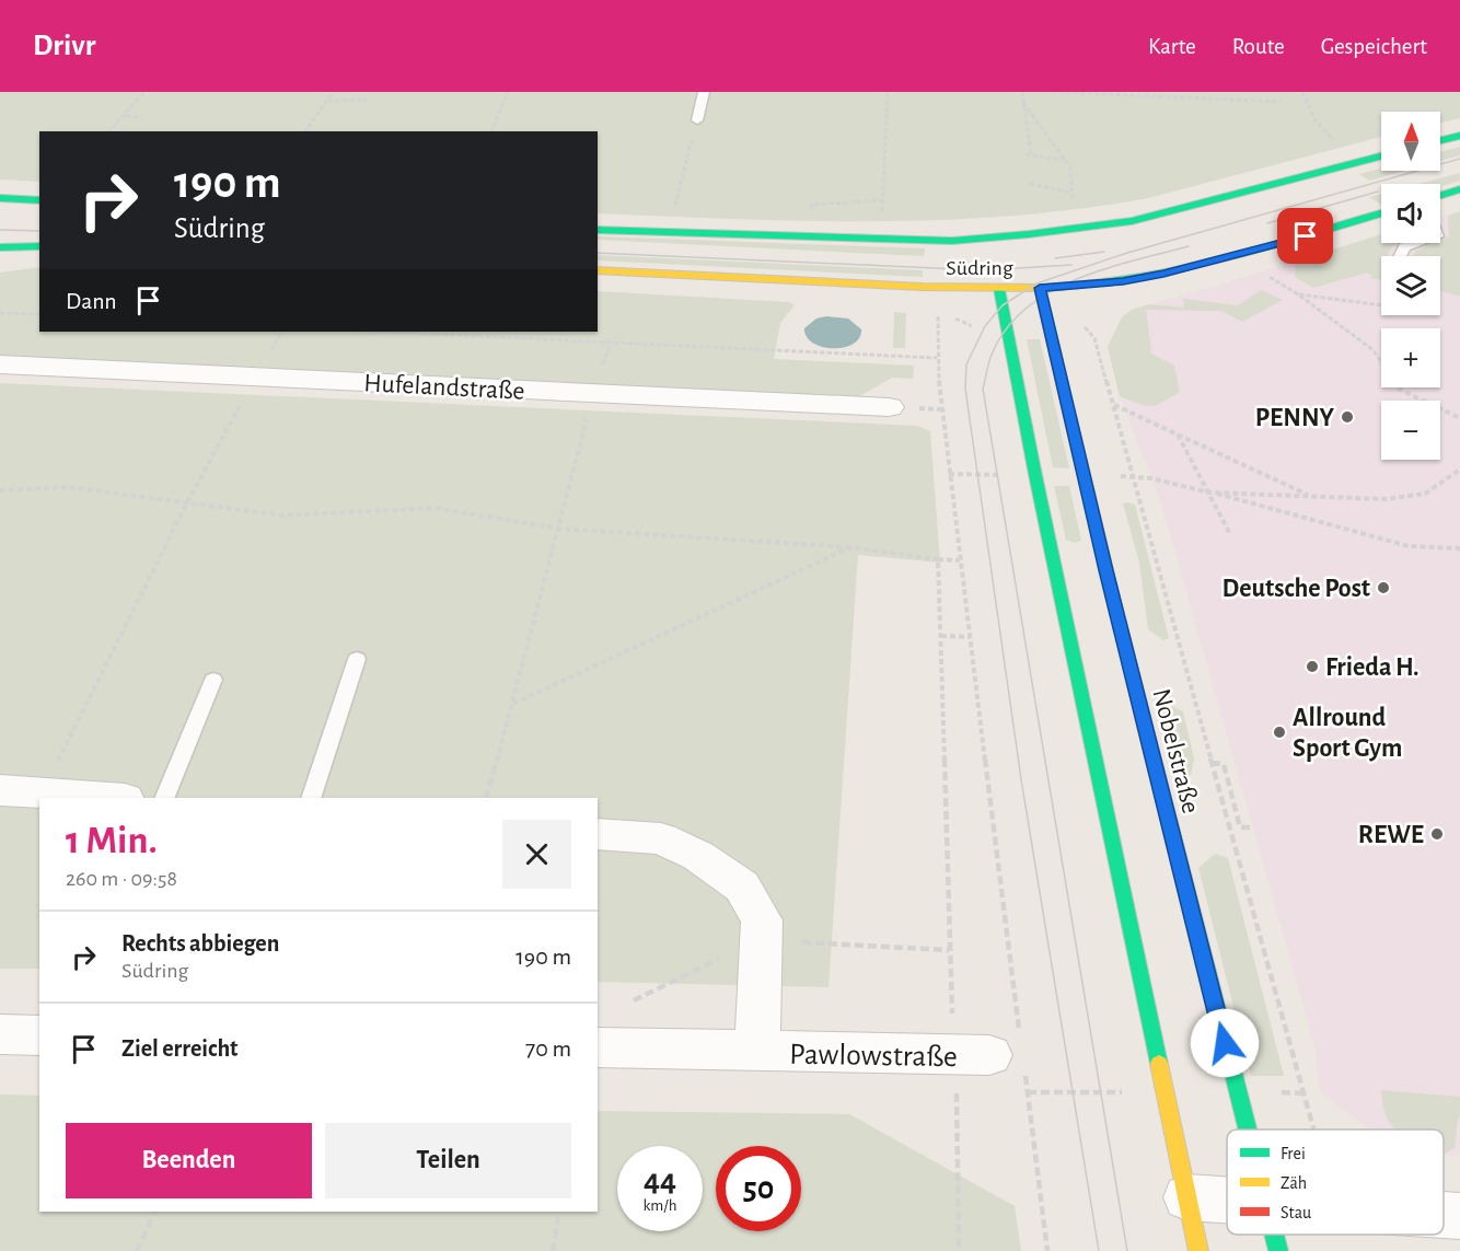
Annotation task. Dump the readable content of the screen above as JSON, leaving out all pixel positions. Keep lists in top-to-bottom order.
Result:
{
  "streets": {
    "main road": ["Südring", "Nobelstraße"],
    "street": ["Hufelandstraße", "Pawlowstraße"]
  },
  "crossings": [
    ["Südring", "Nobelstraße"]
  ],
  "places": [
    "PENNY",
    "Deutsche Post",
    "Frieda H.",
    "Allround Sport Gym",
    "REWE"
  ],
  "legend": ["Frei", "Zäh", "Stau"],
  "north": "top",
  "page": {
    "header": "Drivr",
    "nav": ["Karte", "Route", "Gespeichert"],
    "map_buttons": ["+", "−"],
    "turn": ["190 m", "Südring"],
    "then": "Dann",
    "heading": ["1 Min.", "260 m · 09:58"],
    "list": [
      {
        "name": "Rechts abbiegen",
        "note": "Südring",
        "value": "190 m"
      },
      {
        "name": "Ziel erreicht",
        "value": "70 m"
      }
    ],
    "buttons": ["Beenden", "Teilen"],
    "speed": "44 km/h",
    "limit": "50"
  }
}
